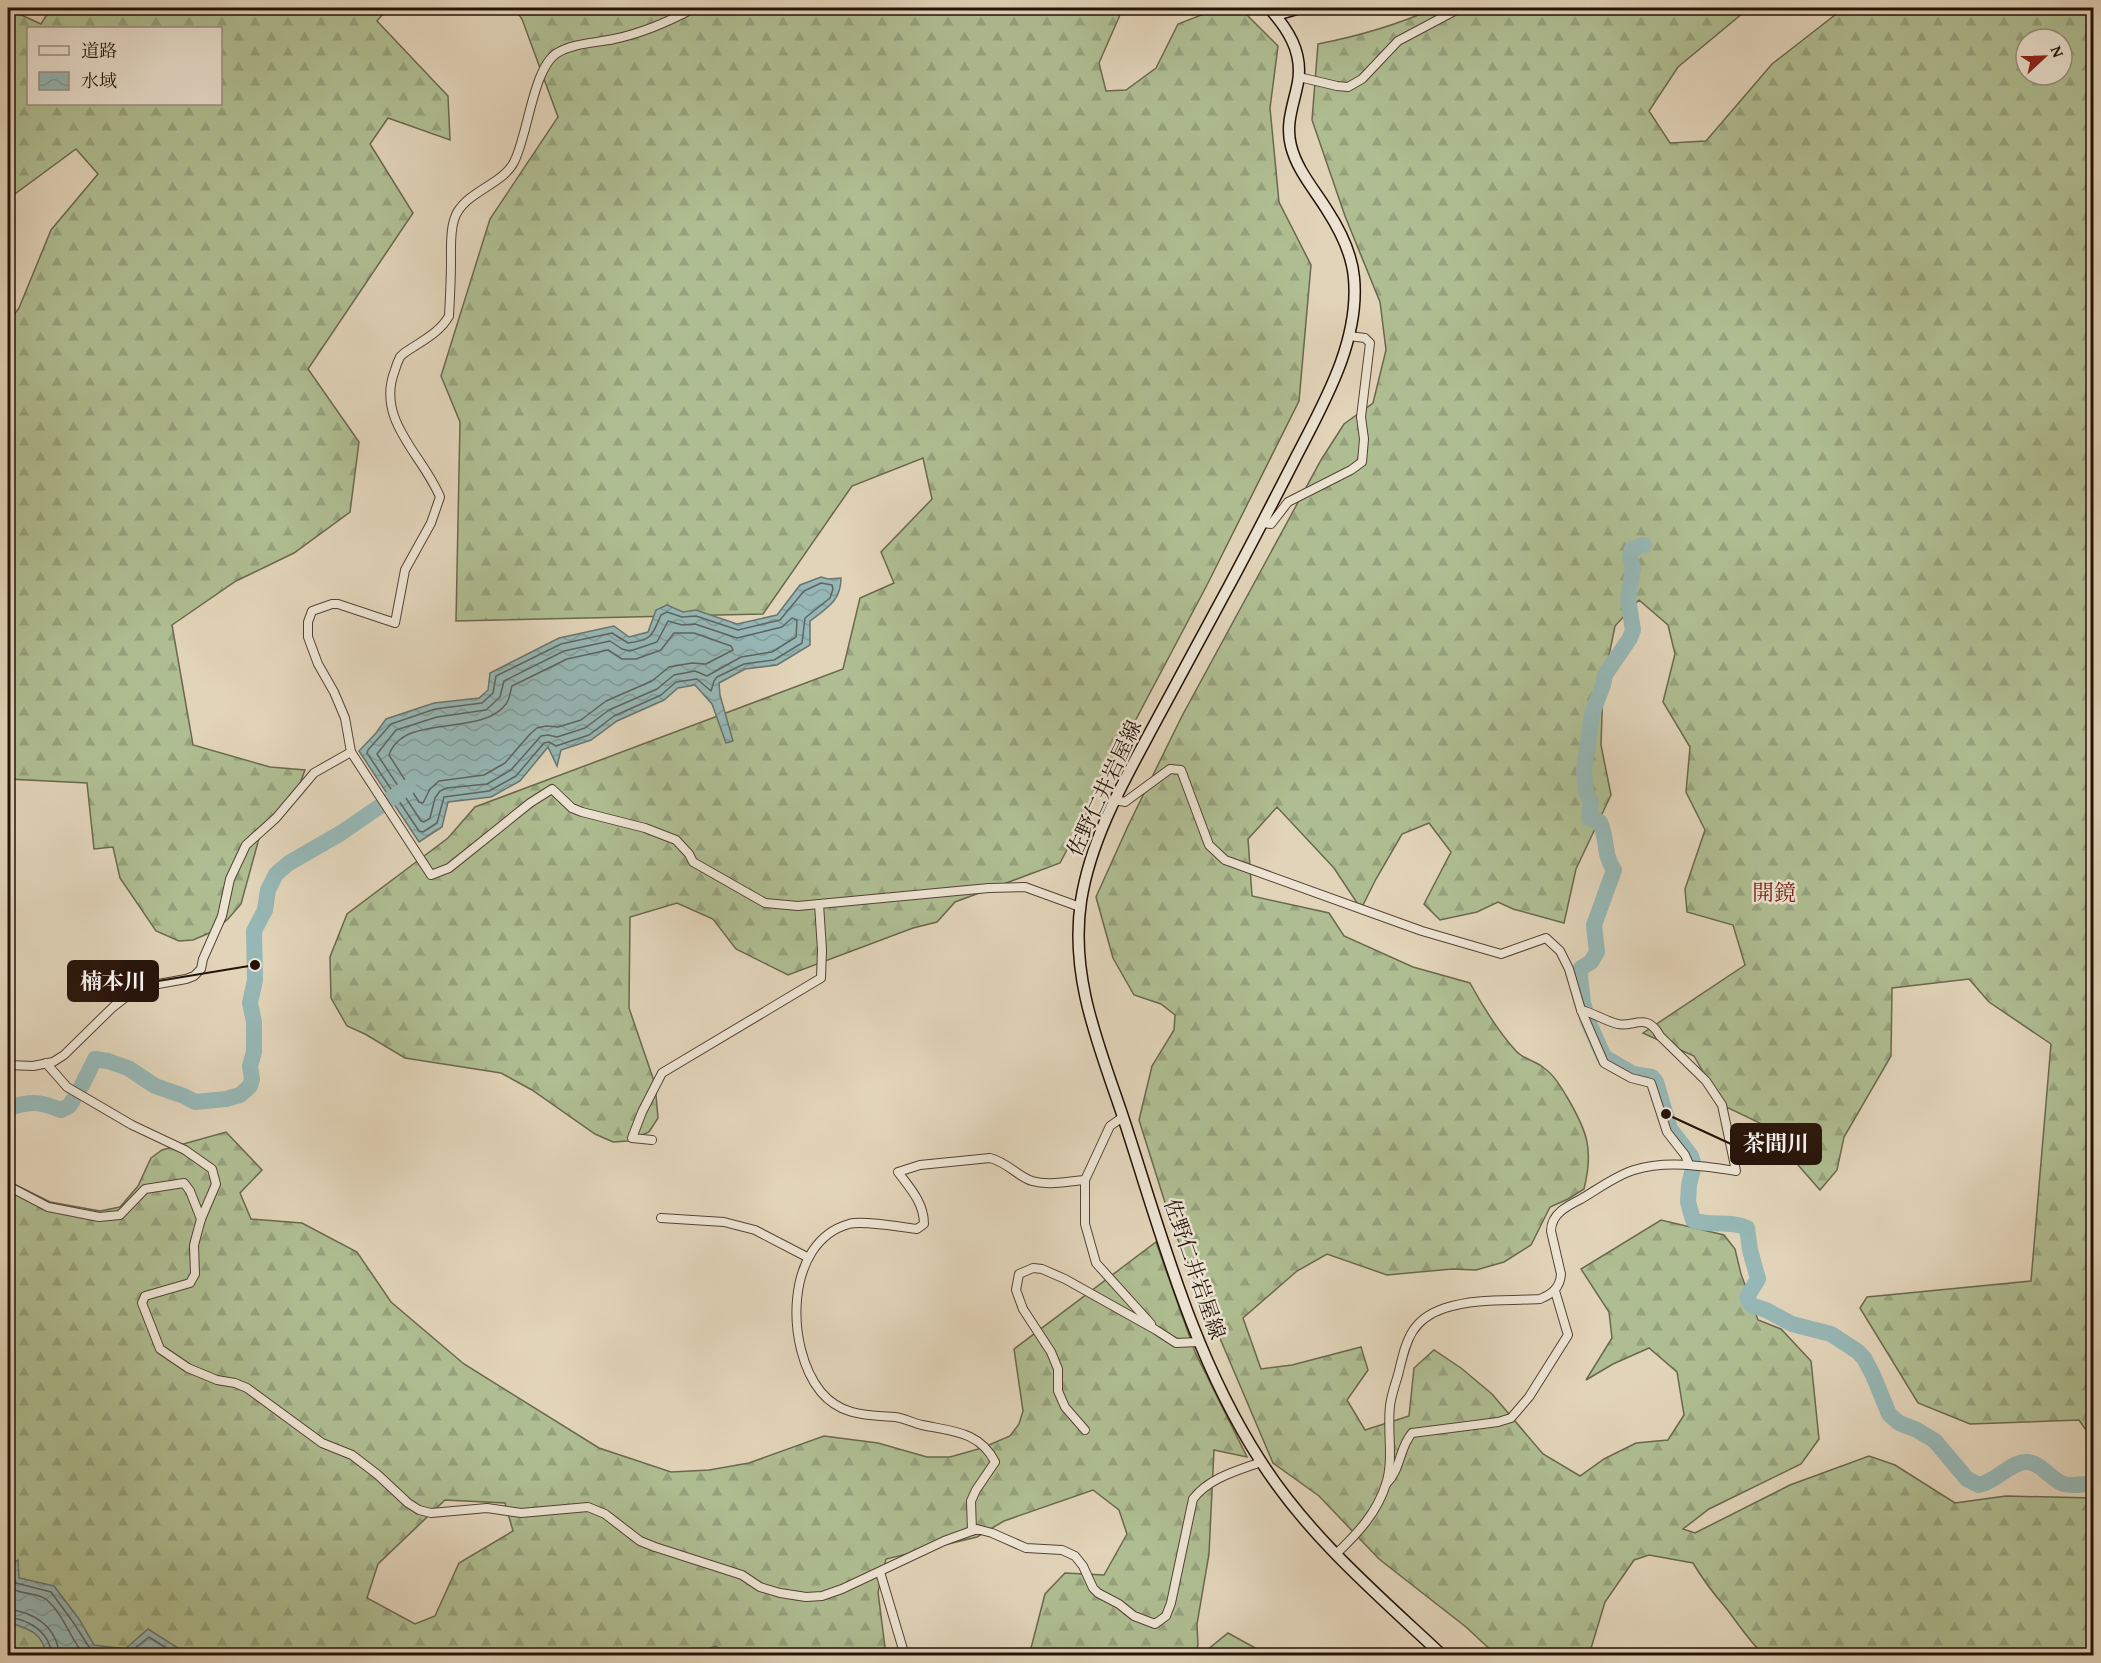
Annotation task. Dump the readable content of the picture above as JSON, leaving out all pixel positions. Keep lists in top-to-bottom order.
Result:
{
  "streets": {
    "main road": ["佐野仁井岩屋線"]
  },
  "districts": ["開鏡"],
  "places": ["楠本川", "茶間川"],
  "legend": ["道路", "水域"],
  "north": "right"
}
